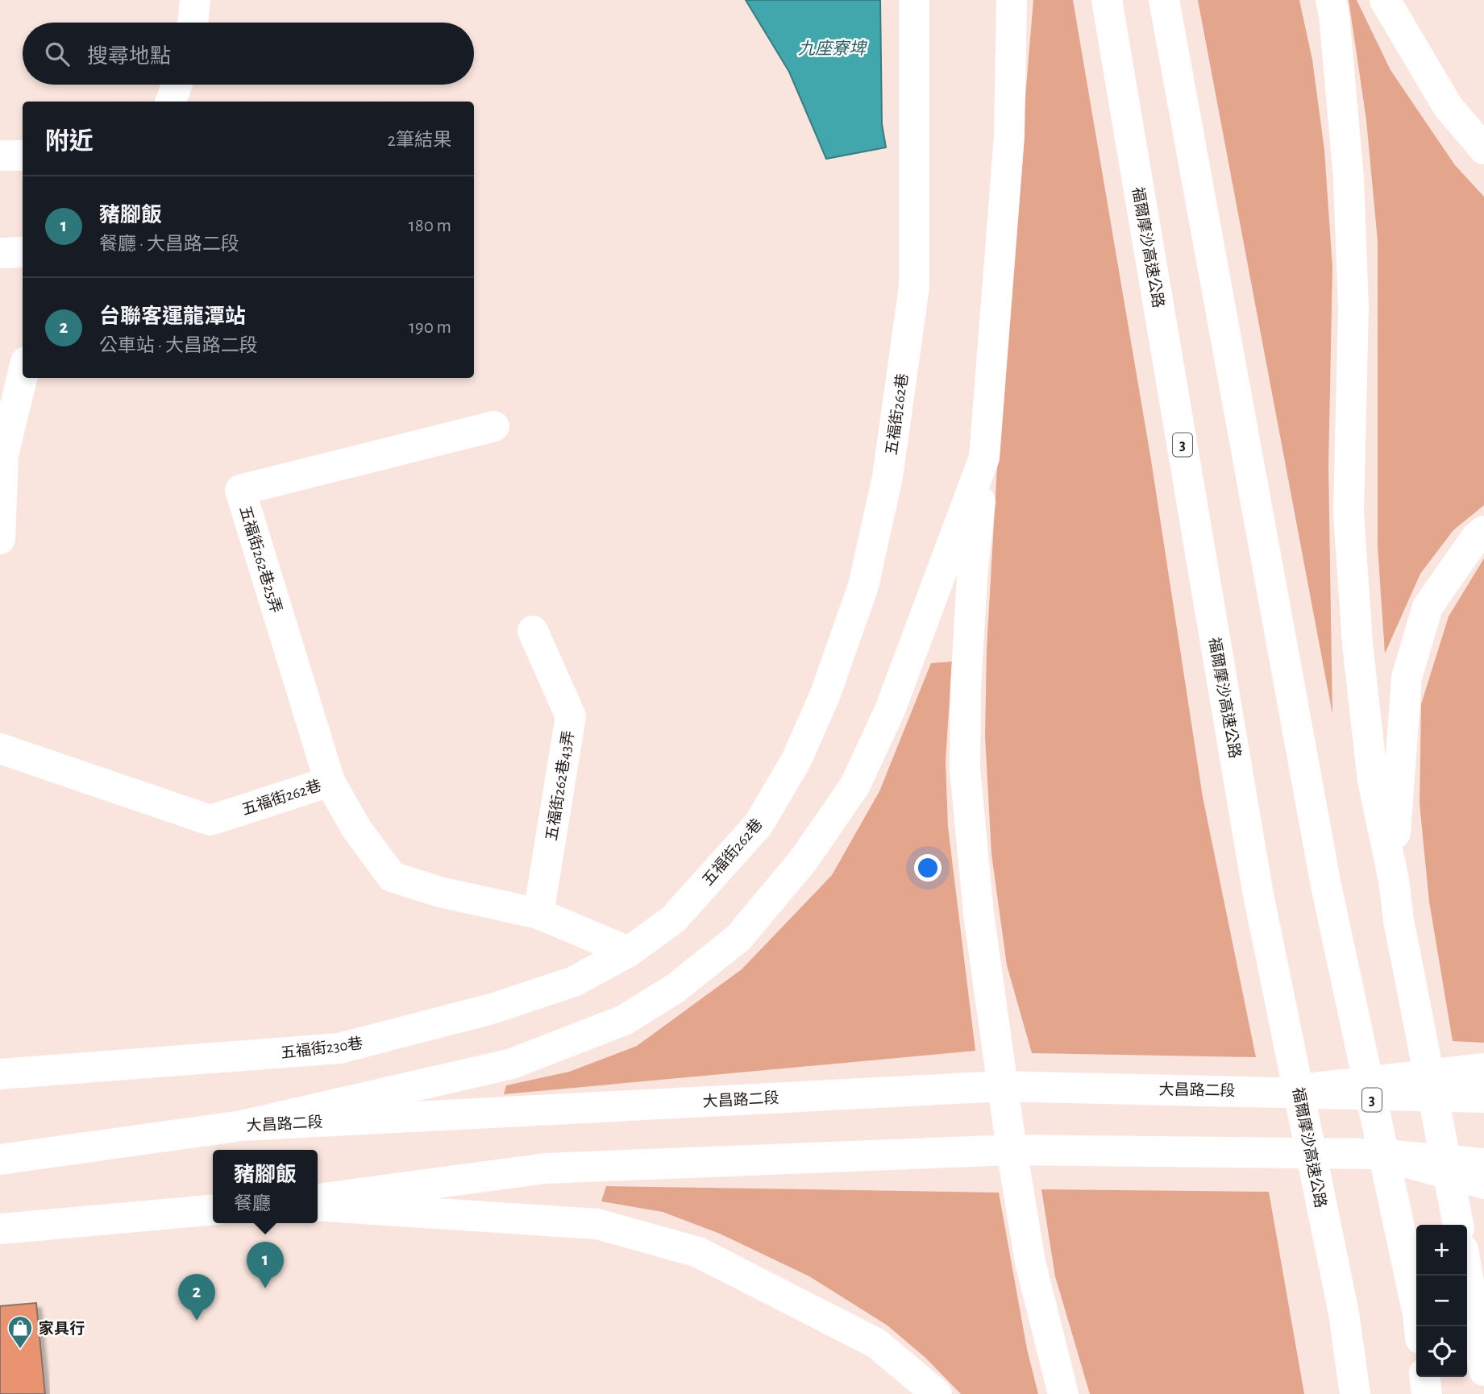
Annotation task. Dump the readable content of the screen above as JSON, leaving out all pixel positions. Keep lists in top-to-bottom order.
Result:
{
  "streets": {
    "main road": [
      "福爾摩沙高速公路",
      "五福街262巷",
      "3",
      "五福街262巷25弄",
      "五福街262巷43弄",
      "五福街230巷",
      "大昌路二段"
    ]
  },
  "crossings": [
    ["五福街262巷", "五福街262巷25弄"],
    ["五福街262巷", "五福街262巷43弄"],
    ["五福街262巷", "五福街230巷"]
  ],
  "water": ["九座寮埤"],
  "places": {
    "shop": ["家具行"]
  },
  "page": {
    "search": "搜尋地點",
    "heading": ["附近", "2筆結果"],
    "list": [
      {
        "mark": "1",
        "name": "豬腳飯",
        "note": "餐廳 · 大昌路二段",
        "value": "180 m"
      },
      {
        "mark": "2",
        "name": "台聯客運龍潭站",
        "note": "公車站 · 大昌路二段",
        "value": "190 m"
      }
    ],
    "popup": ["豬腳飯", "餐廳"],
    "map_buttons": ["+", "−"],
    "pins": ["1", "2"]
  }
}
